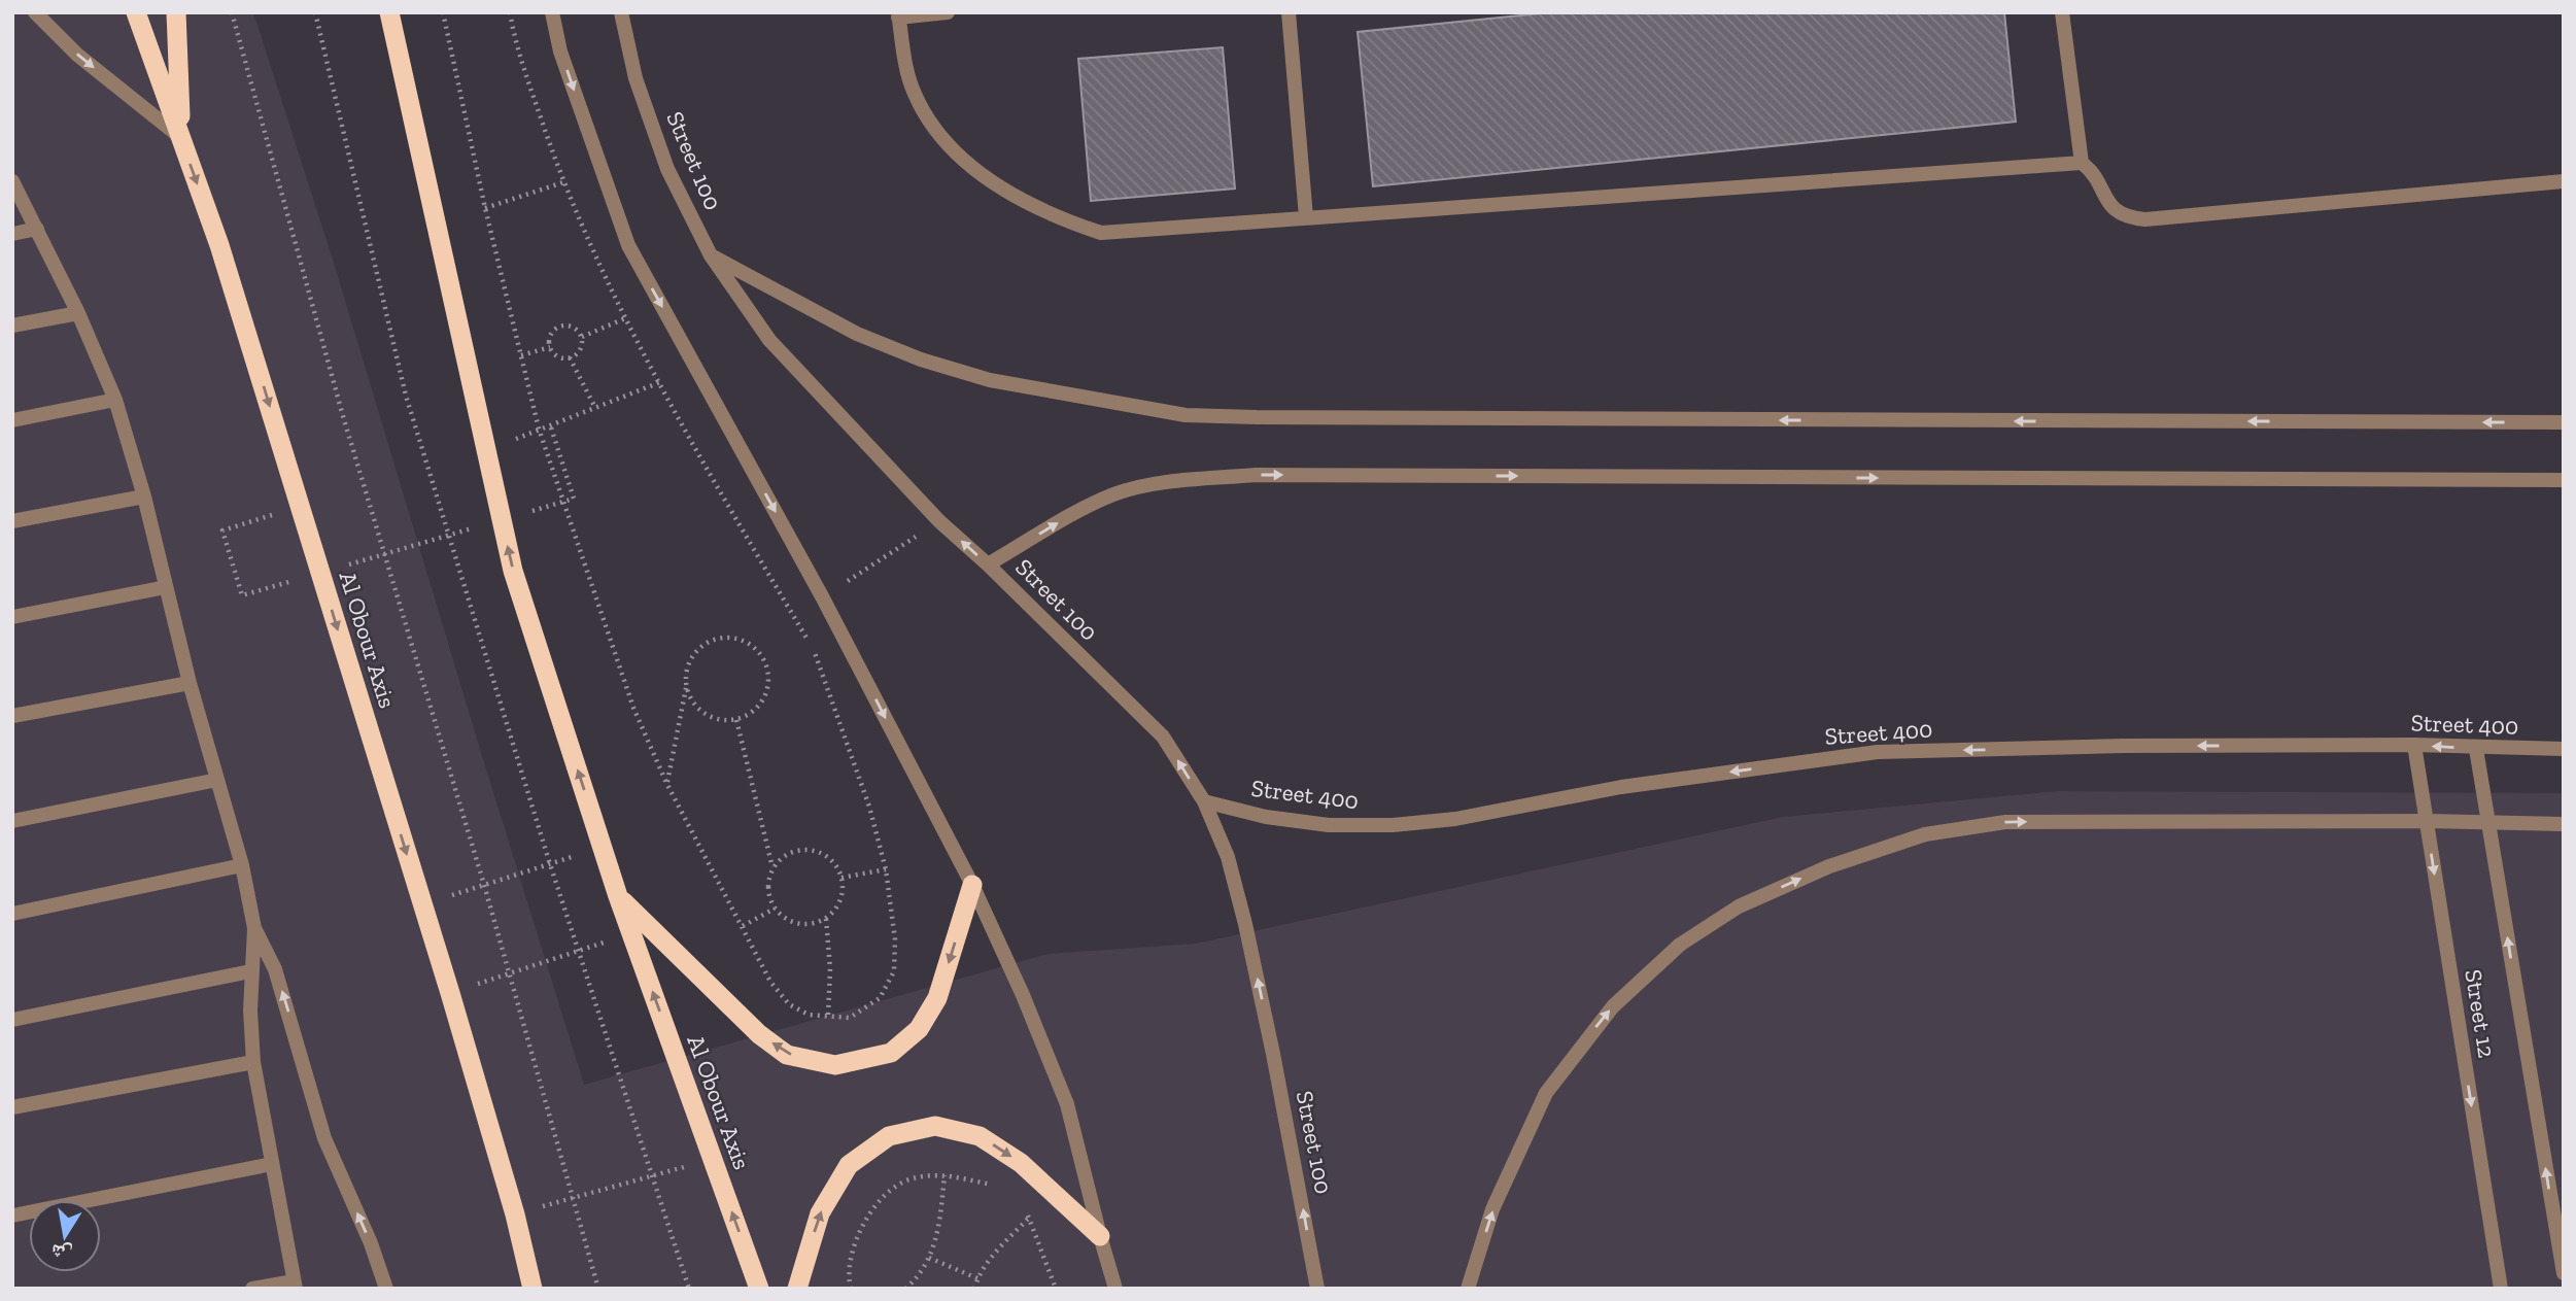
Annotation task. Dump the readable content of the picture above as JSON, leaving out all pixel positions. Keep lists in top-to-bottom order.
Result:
{
  "streets": {
    "highway": ["Al Obour Axis"],
    "street": ["Street 100", "Street 400", "Street 12"]
  },
  "crossings": [
    ["Street 100", "Street 400"],
    ["Street 400", "Street 12"]
  ],
  "one_way": ["Street 100", "Street 400"],
  "north": "bottom"
}
